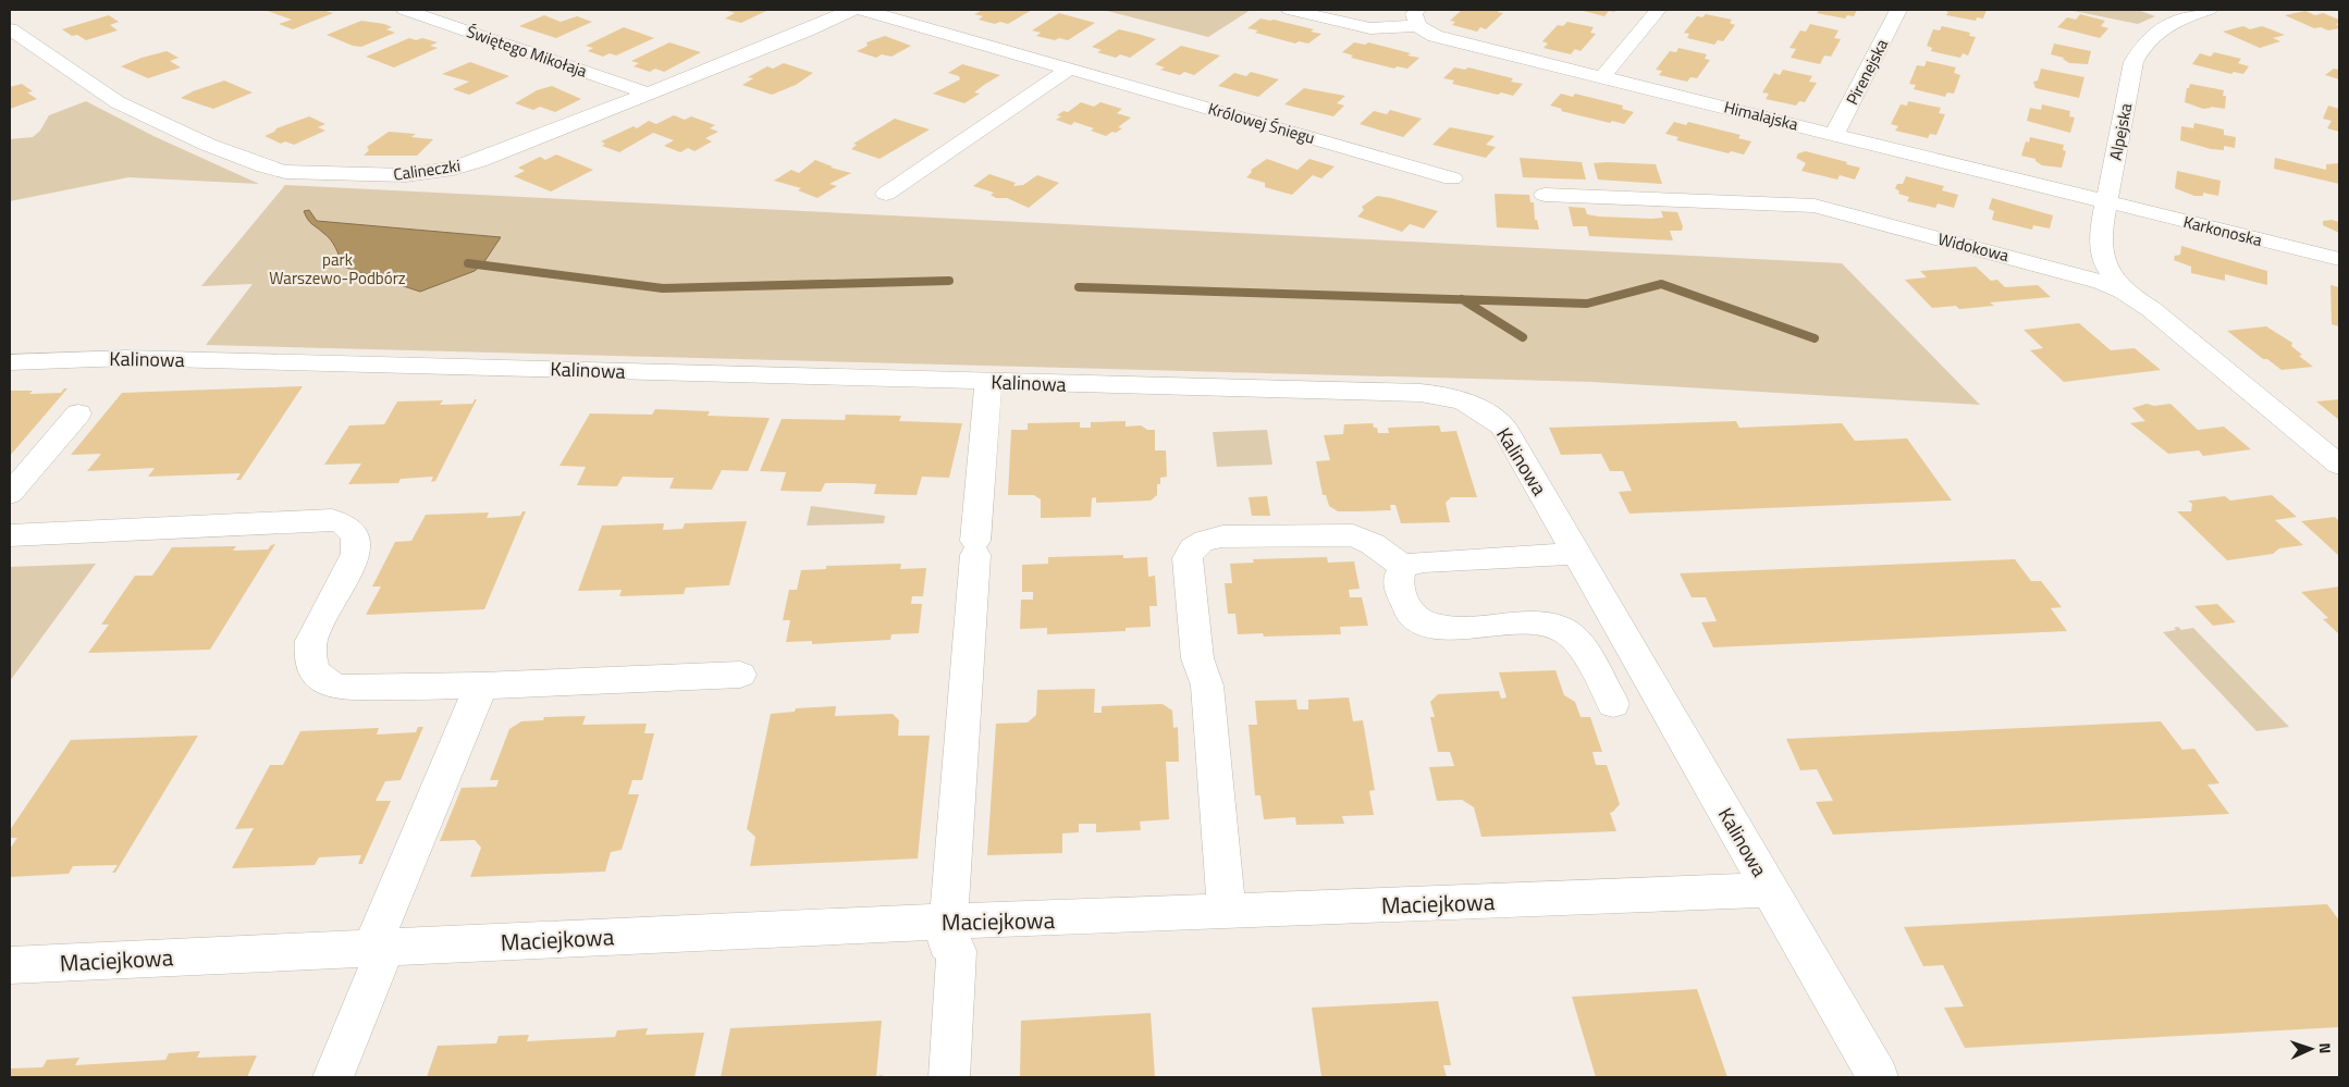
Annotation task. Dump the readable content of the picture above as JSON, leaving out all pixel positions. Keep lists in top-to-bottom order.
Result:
{
  "streets": {
    "street": [
      "Świętego Mikołaja",
      "Pirenejska",
      "Himalajska",
      "Królowej Śniegu",
      "Alpejska",
      "Calineczki",
      "Karkonoska",
      "Widokowa",
      "Kalinowa",
      "Maciejkowa"
    ]
  },
  "crossings": [
    ["Świętego Mikołaja", "Calineczki"],
    ["Pirenejska", "Himalajska"],
    ["Himalajska", "Alpejska"],
    ["Himalajska", "Karkonoska"],
    ["Alpejska", "Karkonoska"],
    ["Alpejska", "Widokowa"],
    ["Kalinowa", "Maciejkowa"]
  ],
  "parks": ["park Warszewo-Podbórz"],
  "north": "right"
}
